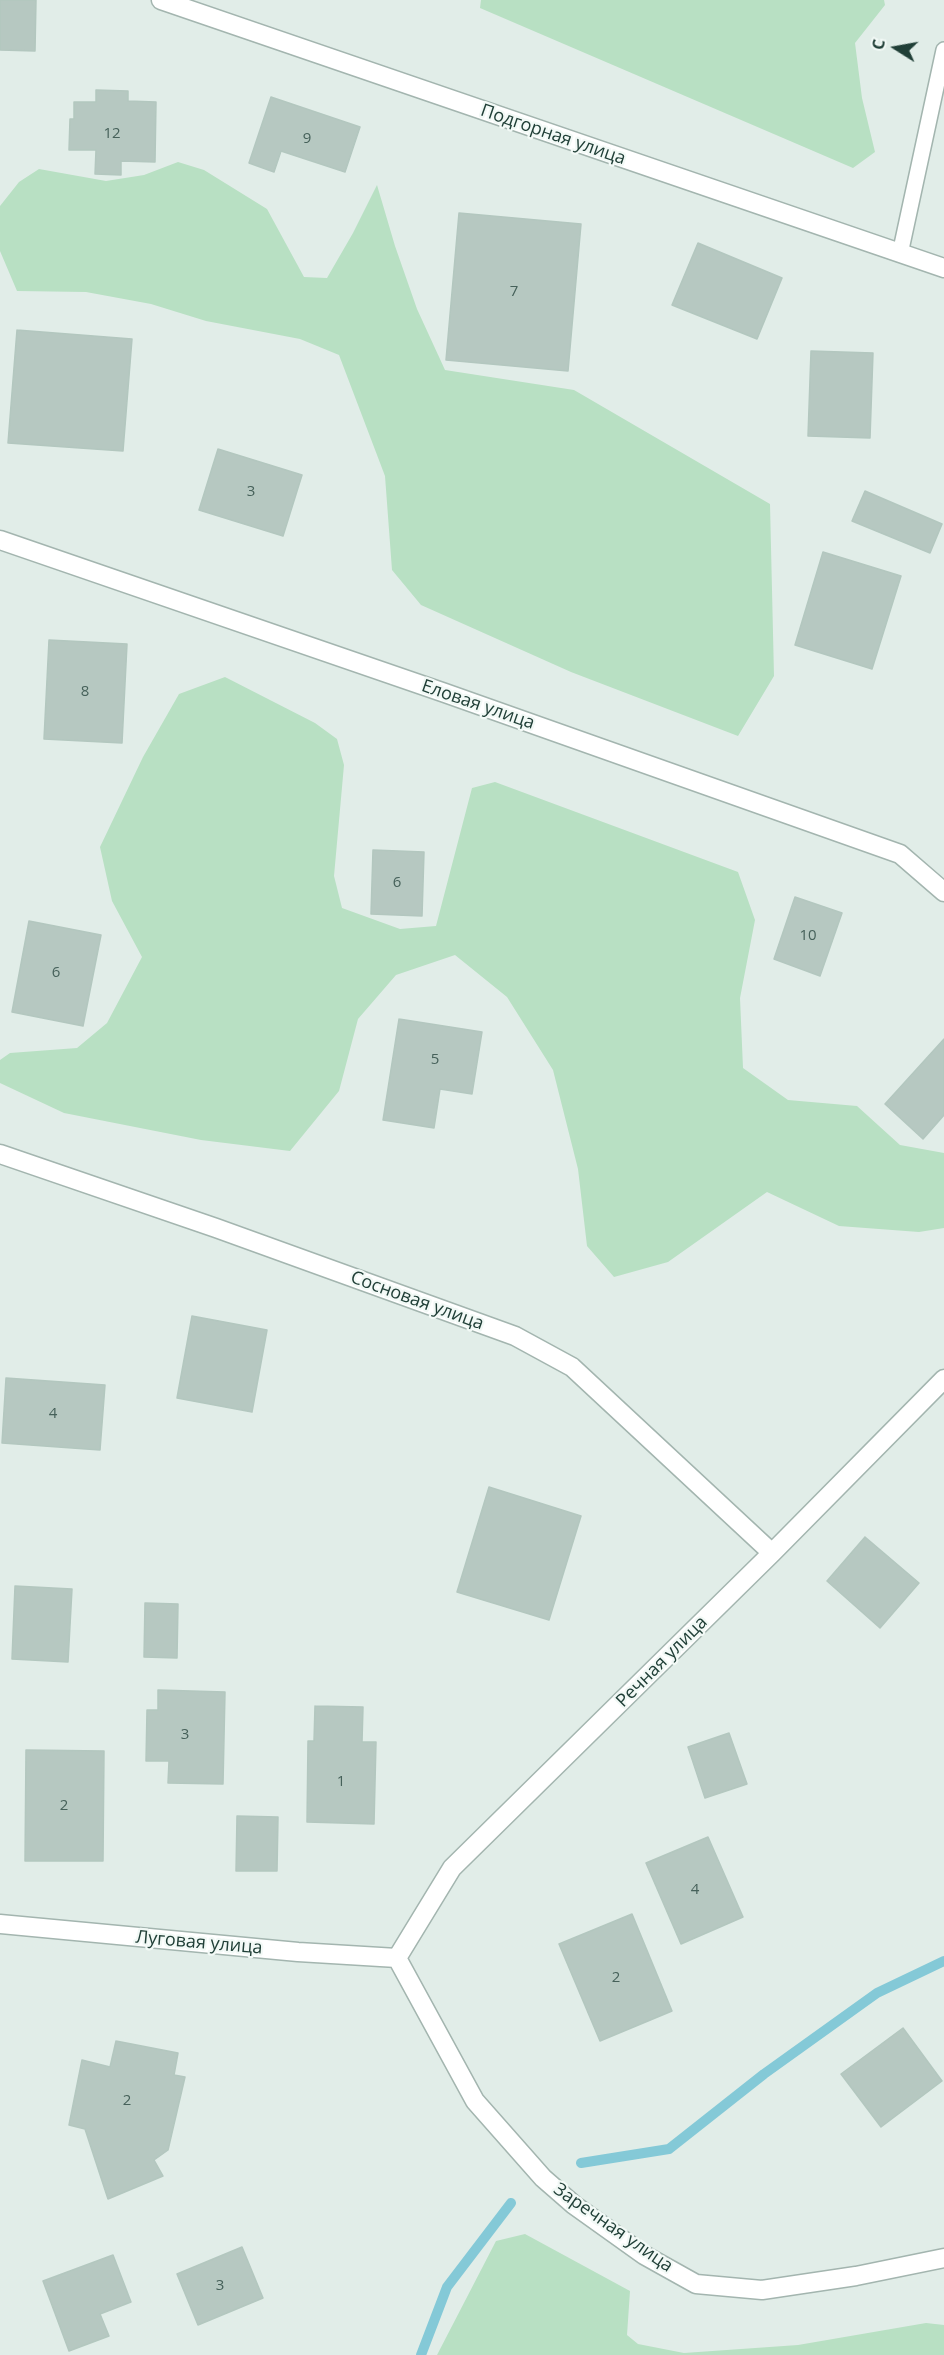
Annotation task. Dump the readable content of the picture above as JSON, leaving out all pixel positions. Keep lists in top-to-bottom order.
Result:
{
  "streets": {
    "street": [
      "Подгорная улица",
      "Еловая улица",
      "Сосновая улица",
      "Речная улица",
      "Луговая улица",
      "Заречная улица"
    ]
  },
  "crossings": [
    ["Сосновая улица", "Речная улица"],
    ["Речная улица", "Луговая улица"],
    ["Речная улица", "Заречная улица"],
    ["Луговая улица", "Заречная улица"]
  ],
  "house_numbers": [
    "12",
    "9",
    "7",
    "3",
    "8",
    "6",
    "10",
    "6",
    "5",
    "4",
    "3",
    "1",
    "2",
    "4",
    "2",
    "2",
    "3"
  ],
  "north": "left"
}
